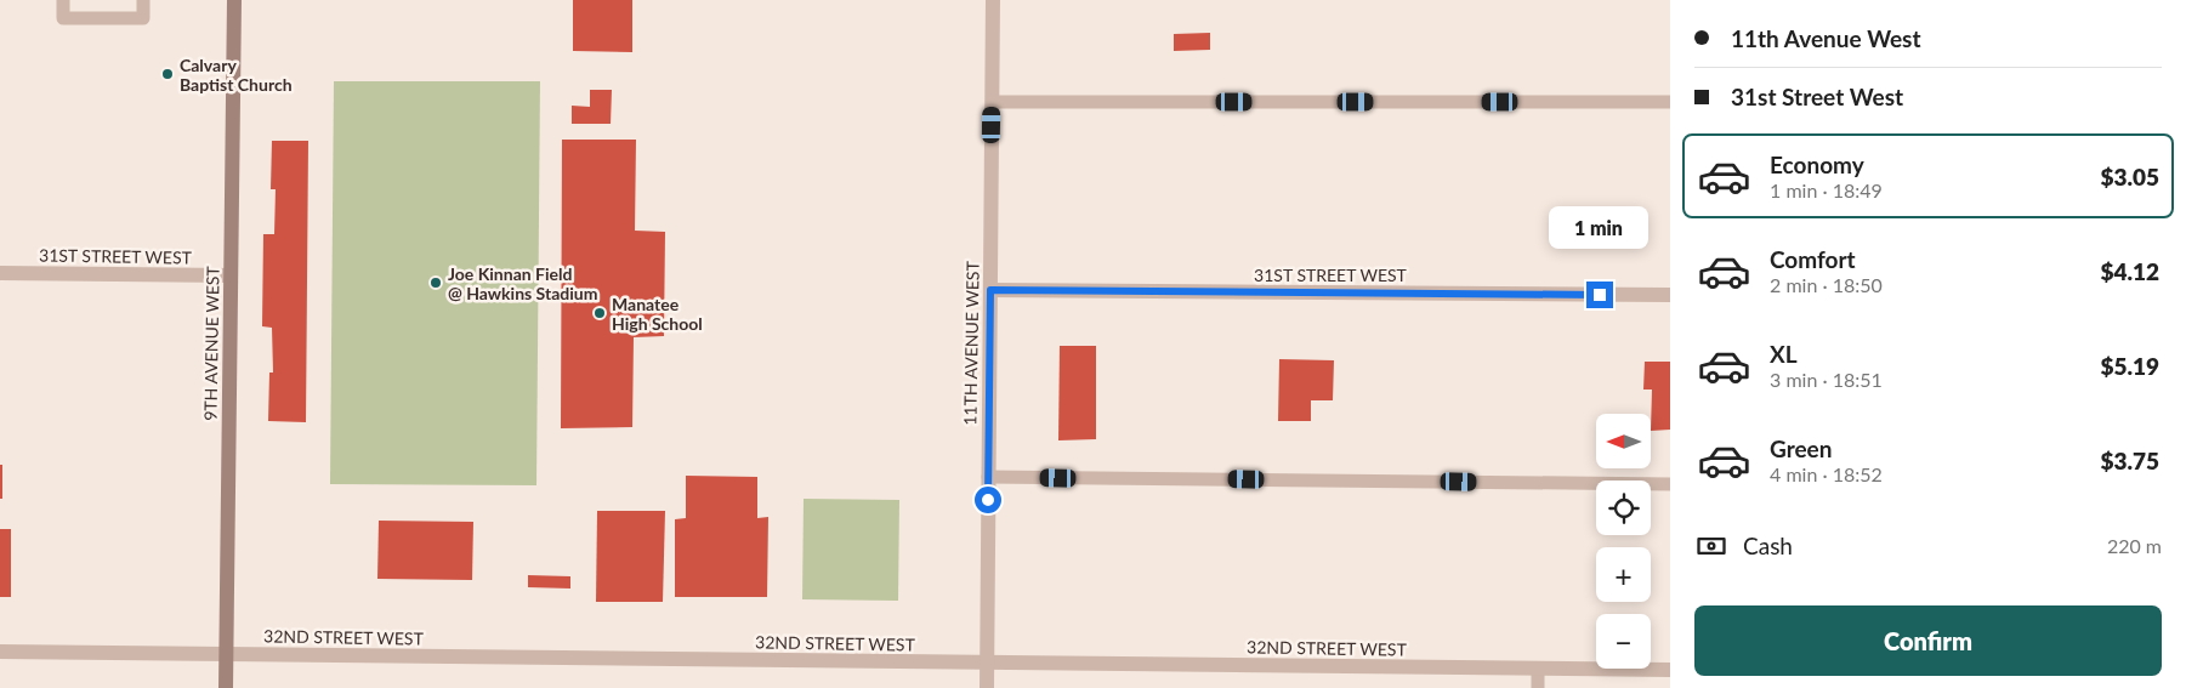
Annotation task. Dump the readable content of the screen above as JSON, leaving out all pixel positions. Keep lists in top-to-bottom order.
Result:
{
  "streets": {
    "street": [
      "31ST STREET WEST",
      "9TH AVENUE WEST",
      "11TH AVENUE WEST",
      "32ND STREET WEST"
    ]
  },
  "crossings": [
    ["31ST STREET WEST", "9TH AVENUE WEST"],
    ["31ST STREET WEST", "11TH AVENUE WEST"],
    ["9TH AVENUE WEST", "32ND STREET WEST"],
    ["11TH AVENUE WEST", "32ND STREET WEST"]
  ],
  "places": ["Calvary Baptist Church", "Joe Kinnan Field @ Hawkins Stadium", "Manatee High School"],
  "north": "left",
  "page": {
    "banner": ["11th Avenue West", "31st Street West"],
    "list": [
      {
        "name": "Economy",
        "note": "1 min · 18:49",
        "value": "$3.05"
      },
      {
        "name": "Comfort",
        "note": "2 min · 18:50",
        "value": "$4.12"
      },
      {
        "name": "XL",
        "note": "3 min · 18:51",
        "value": "$5.19"
      },
      {
        "name": "Green",
        "note": "4 min · 18:52",
        "value": "$3.75"
      }
    ],
    "bubble": "1 min",
    "map_buttons": ["+", "−"],
    "pay": ["Cash", "220 m"],
    "buttons": "Confirm"
  }
}
